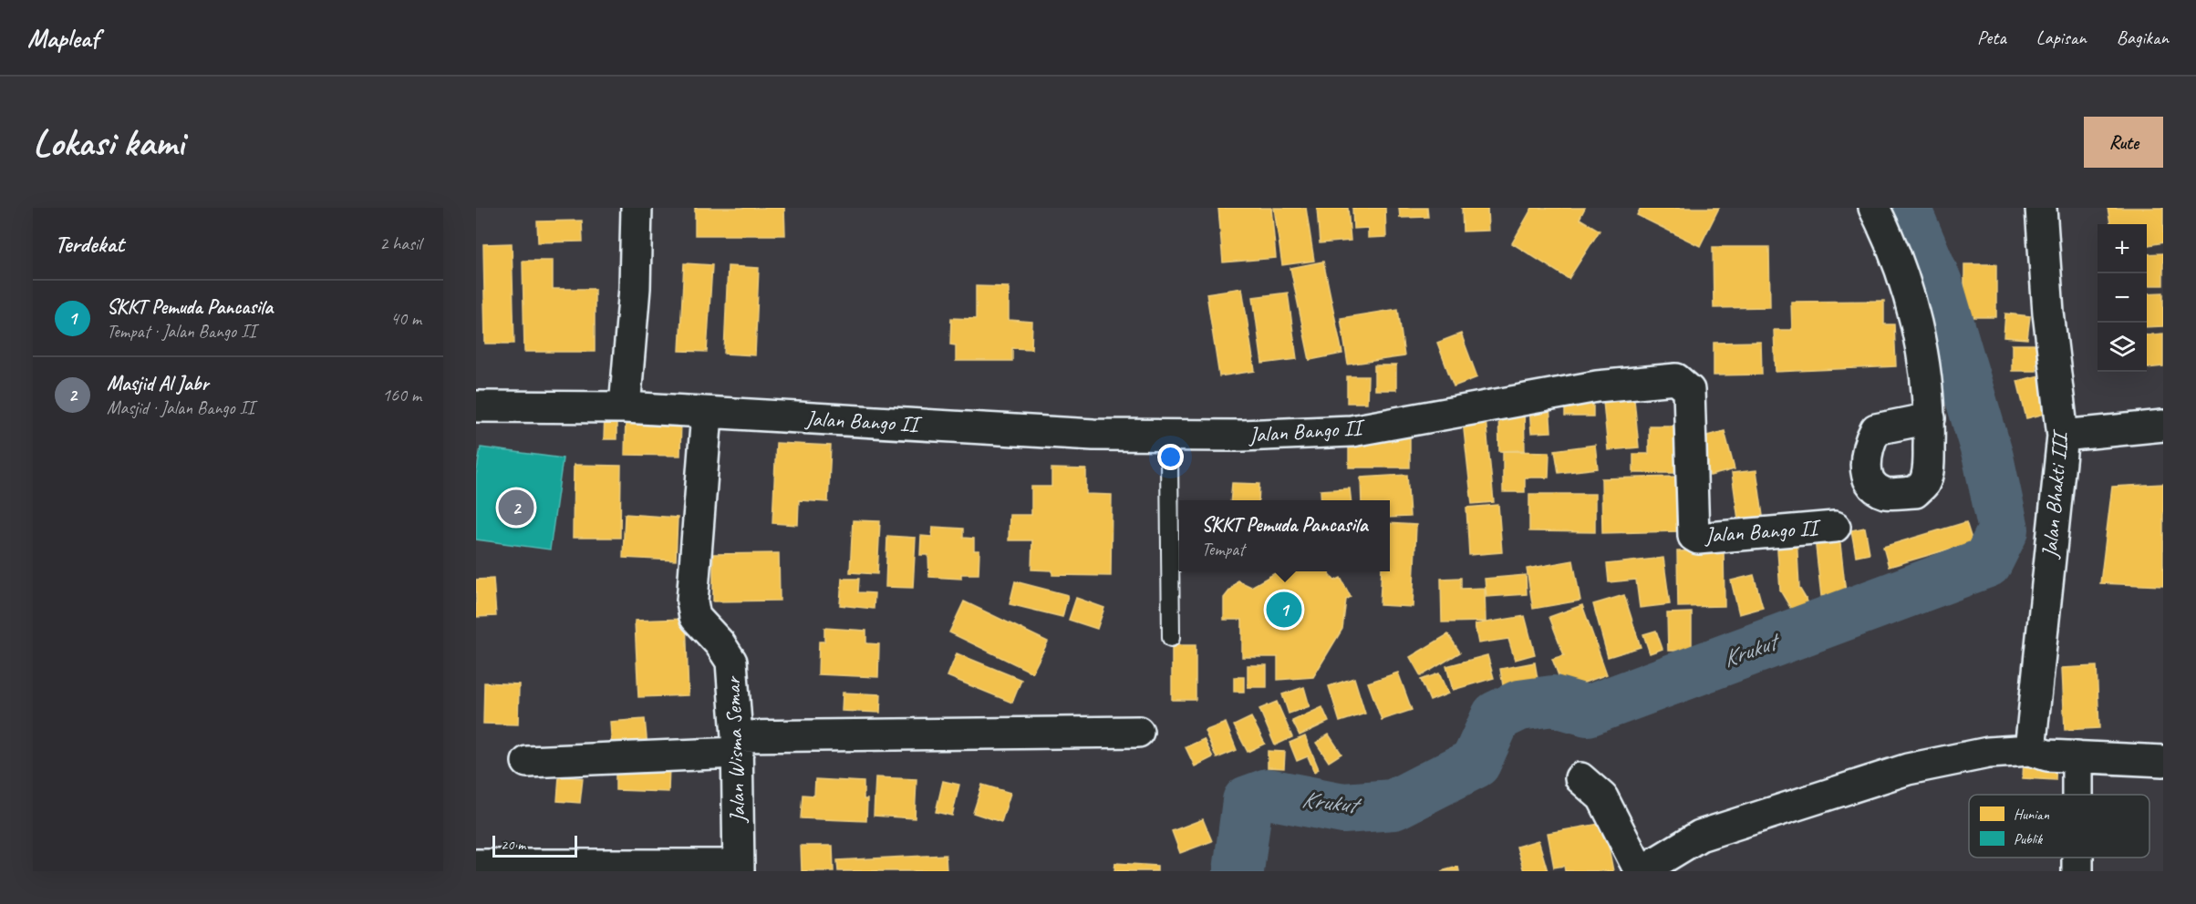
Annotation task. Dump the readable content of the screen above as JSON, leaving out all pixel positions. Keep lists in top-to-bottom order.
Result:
{
  "streets": {
    "street": ["Jalan Bango II", "Jalan Bhakti III", "Jalan Wisma Semar"]
  },
  "crossings": [
    ["Jalan Bango II", "Jalan Wisma Semar"]
  ],
  "water": ["Krukut"],
  "legend": ["Hunian", "Publik"],
  "scale_bar": "20 m",
  "page": {
    "header": "Mapleaf",
    "nav": ["Peta", "Lapisan", "Bagikan"],
    "buttons": "Rute",
    "title": "Lokasi kami",
    "heading": ["Terdekat", "2 hasil"],
    "map_buttons": ["+", "−"],
    "list": [
      {
        "mark": "1",
        "name": "SKKT Pemuda Pancasila",
        "note": "Tempat · Jalan Bango II",
        "value": "40 m"
      },
      {
        "mark": "2",
        "name": "Masjid Al Jabr",
        "note": "Masjid · Jalan Bango II",
        "value": "160 m"
      }
    ],
    "pins": ["2", "1"],
    "popup": ["SKKT Pemuda Pancasila", "Tempat"],
    "scale": "20 m"
  }
}
